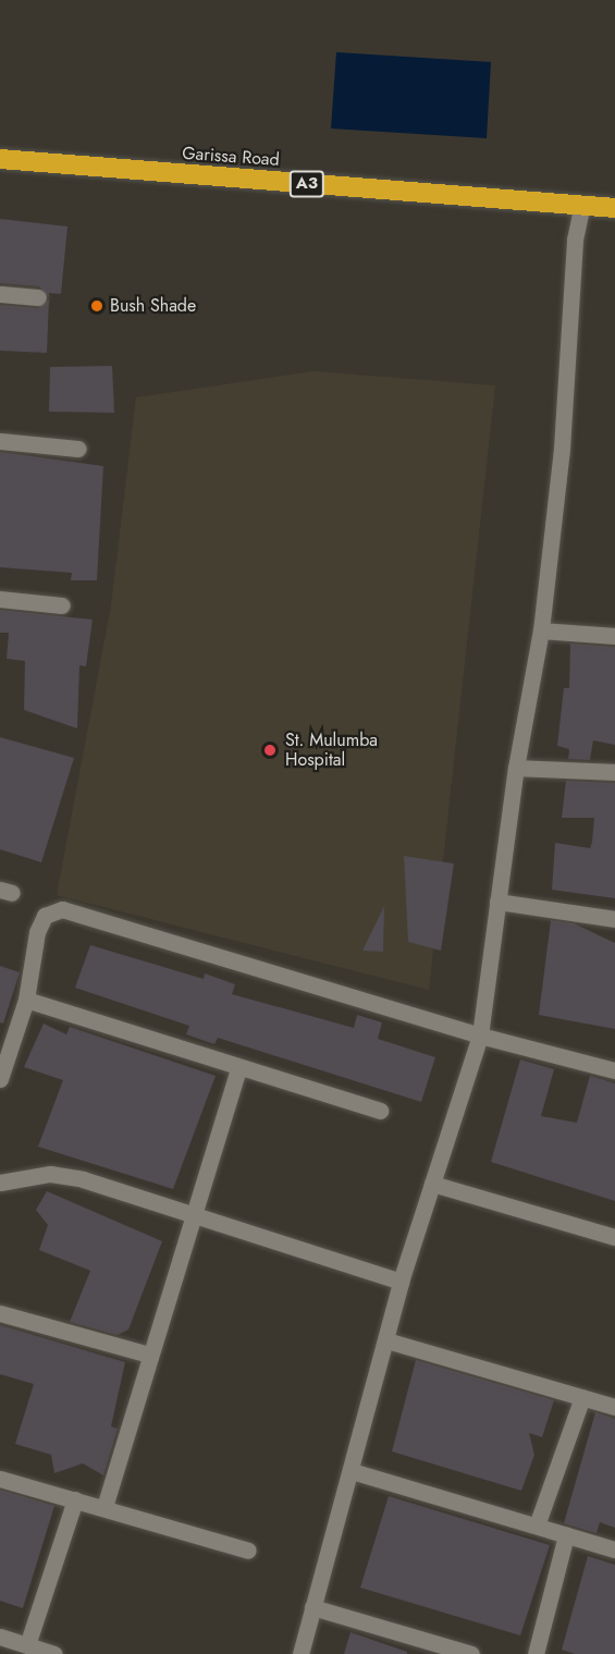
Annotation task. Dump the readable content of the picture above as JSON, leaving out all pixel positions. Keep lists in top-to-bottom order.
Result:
{
  "streets": {
    "highway": ["Garissa Road", "A3"]
  },
  "places": ["Bush Shade", "St. Mulumba Hospital"]
}
